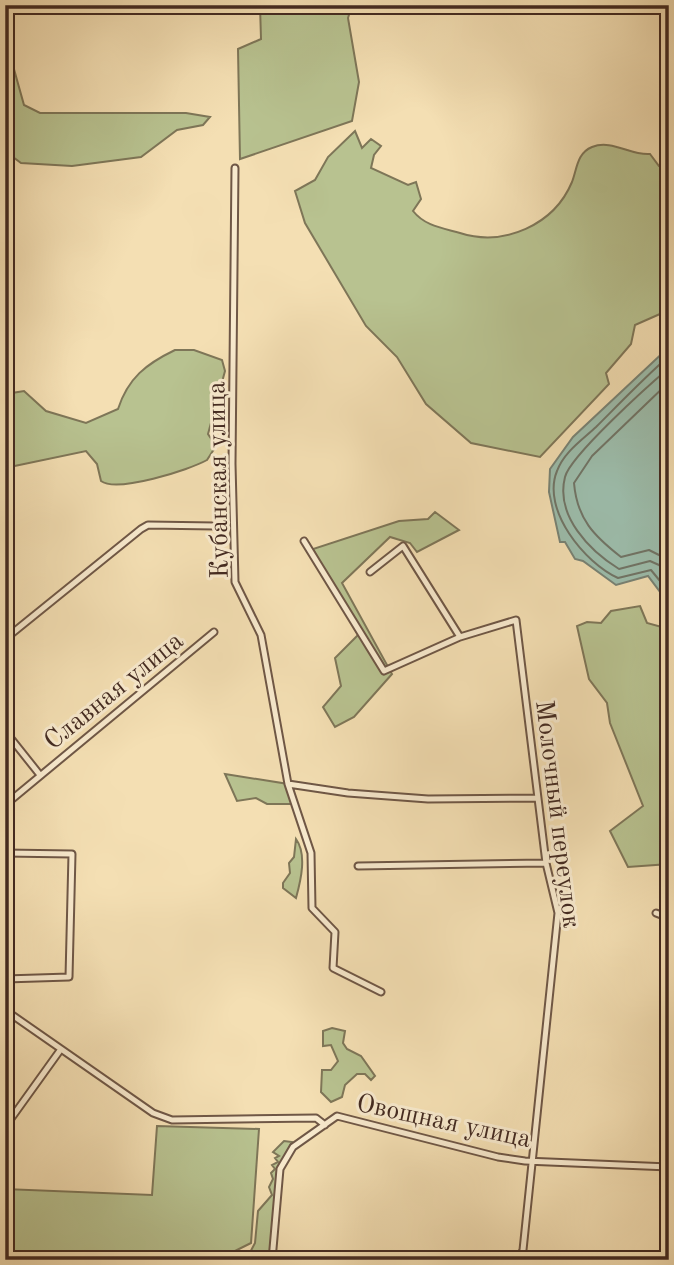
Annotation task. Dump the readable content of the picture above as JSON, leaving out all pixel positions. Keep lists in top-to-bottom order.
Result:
{
  "streets": {
    "street": [
      "Кубанская улица",
      "Славная улица",
      "Молочный переулок",
      "Овощная улица"
    ]
  },
  "crossings": [
    ["Молочный переулок", "Овощная улица"]
  ]
}
